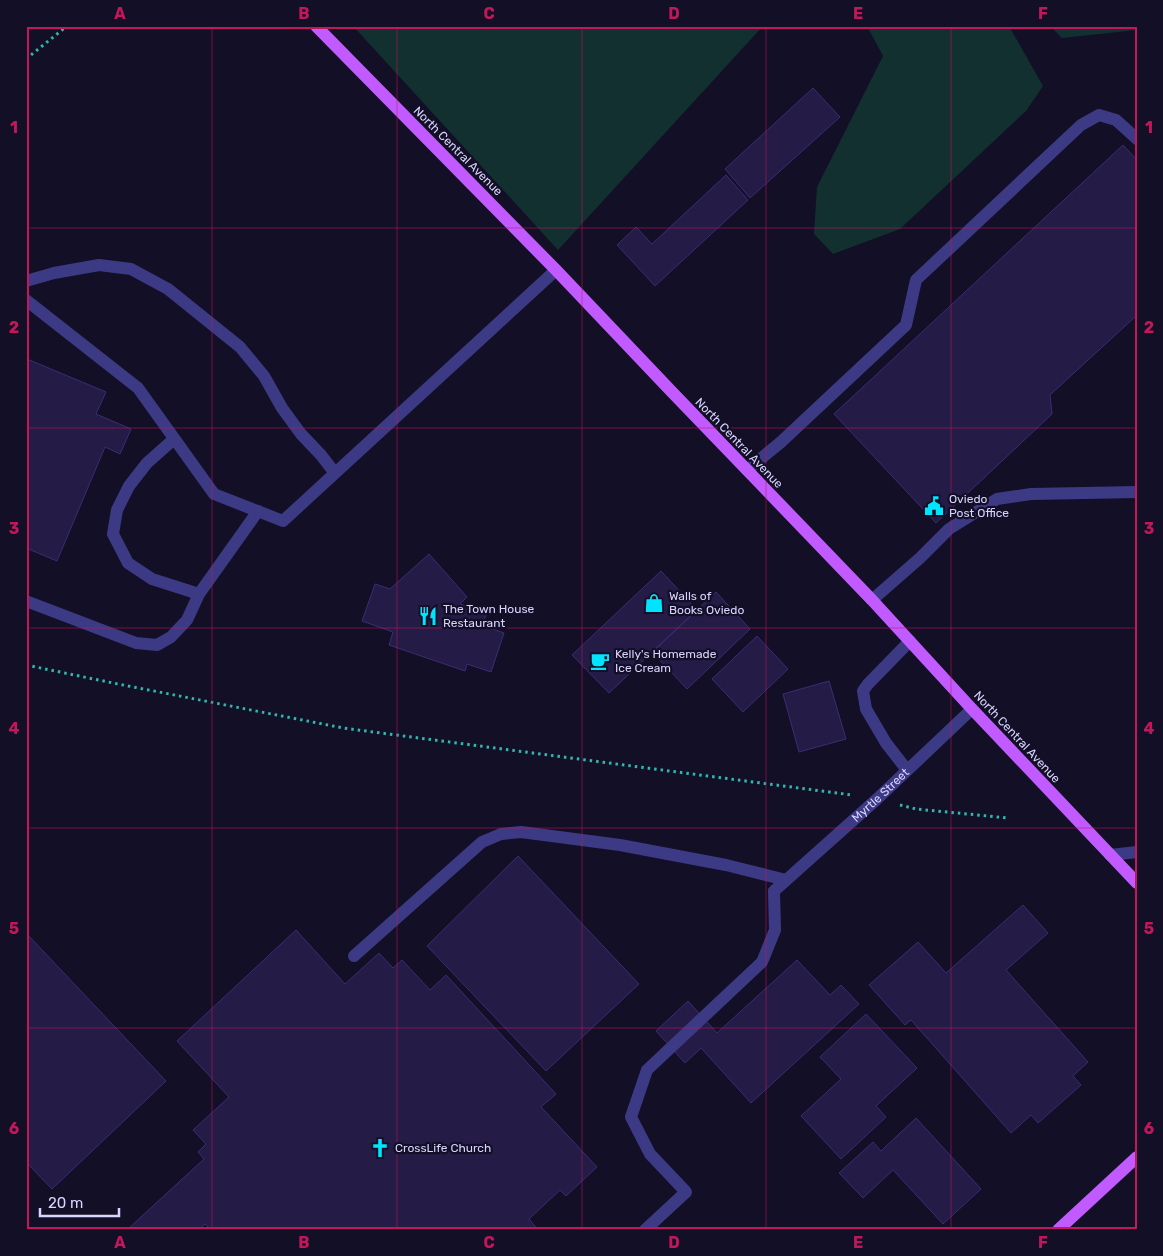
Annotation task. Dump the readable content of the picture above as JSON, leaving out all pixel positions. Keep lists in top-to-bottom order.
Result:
{
  "streets": {
    "main road": ["North Central Avenue"],
    "street": ["Myrtle Street"]
  },
  "crossings": [
    ["North Central Avenue", "Myrtle Street"]
  ],
  "places": {
    "public building": ["Oviedo Post Office"],
    "shop": ["Walls of Books Oviedo"],
    "restaurant": ["The Town House Restaurant"],
    "cafe": ["Kelly's Homemade Ice Cream"],
    "church": ["CrossLife Church"]
  },
  "scale_bar": "20 m",
  "grid": {
    "columns": [
      "A",
      "B",
      "C",
      "D",
      "E",
      "F"
    ],
    "rows": [
      "1",
      "2",
      "3",
      "4",
      "5",
      "6"
    ]
  }
}
